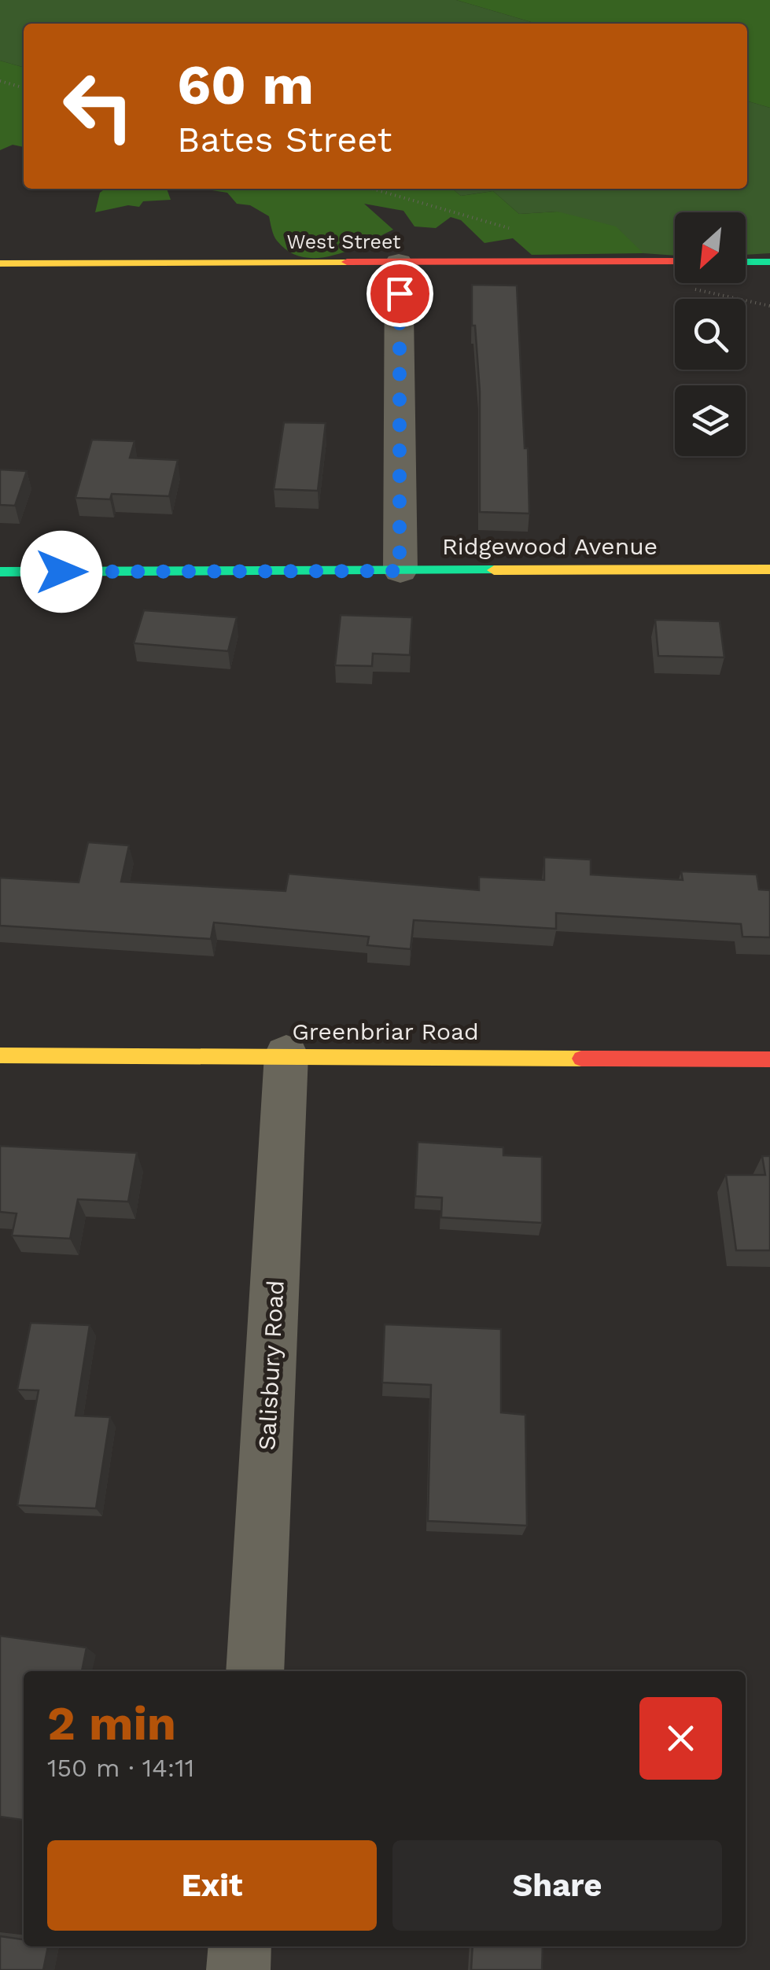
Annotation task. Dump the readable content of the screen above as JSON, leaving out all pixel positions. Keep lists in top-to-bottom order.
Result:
{
  "streets": {
    "street": [
      "West Street",
      "Ridgewood Avenue",
      "Greenbriar Road",
      "Salisbury Road"
    ]
  },
  "crossings": [
    ["Greenbriar Road", "Salisbury Road"]
  ],
  "north": "bottom left",
  "page": {
    "turn": ["60 m", "Bates Street"],
    "heading": ["2 min", "150 m · 14:11"],
    "buttons": ["Exit", "Share"]
  }
}
